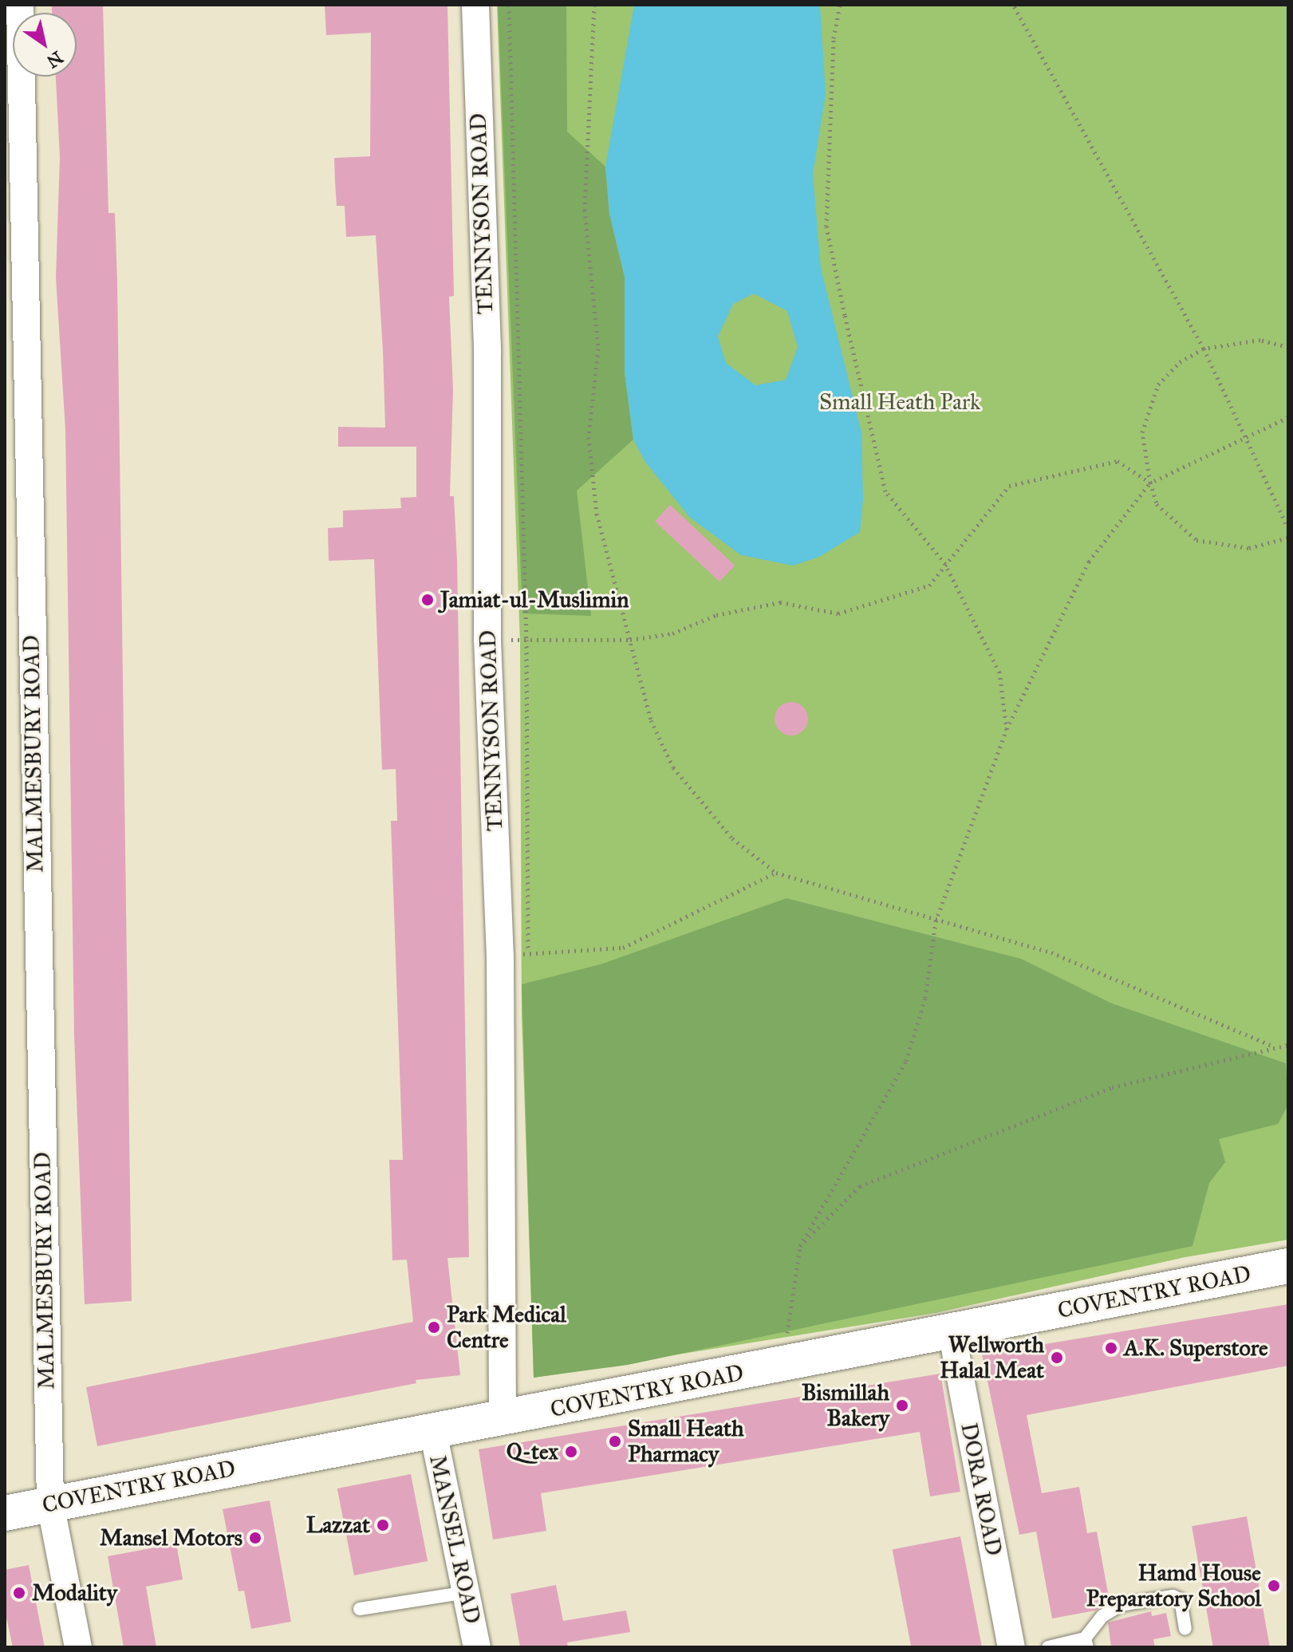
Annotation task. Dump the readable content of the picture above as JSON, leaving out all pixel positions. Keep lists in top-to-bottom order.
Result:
{
  "streets": {
    "street": [
      "TENNYSON ROAD",
      "MALMESBURY ROAD",
      "COVENTRY ROAD",
      "DORA ROAD",
      "MANSEL ROAD"
    ]
  },
  "crossings": [
    ["TENNYSON ROAD", "COVENTRY ROAD"],
    ["MALMESBURY ROAD", "COVENTRY ROAD"],
    ["COVENTRY ROAD", "DORA ROAD"],
    ["COVENTRY ROAD", "MANSEL ROAD"]
  ],
  "parks": ["Small Heath Park"],
  "places": [
    "Jamiat-ul-Muslimin",
    "Park Medical Centre",
    "A.K. Superstore",
    "Wellworth Halal Meat",
    "Bismillah Bakery",
    "Small Heath Pharmacy",
    "Q-tex",
    "Lazzat",
    "Mansel Motors",
    "Hamd House Preparatory School",
    "Modality"
  ],
  "north": "bottom right"
}
